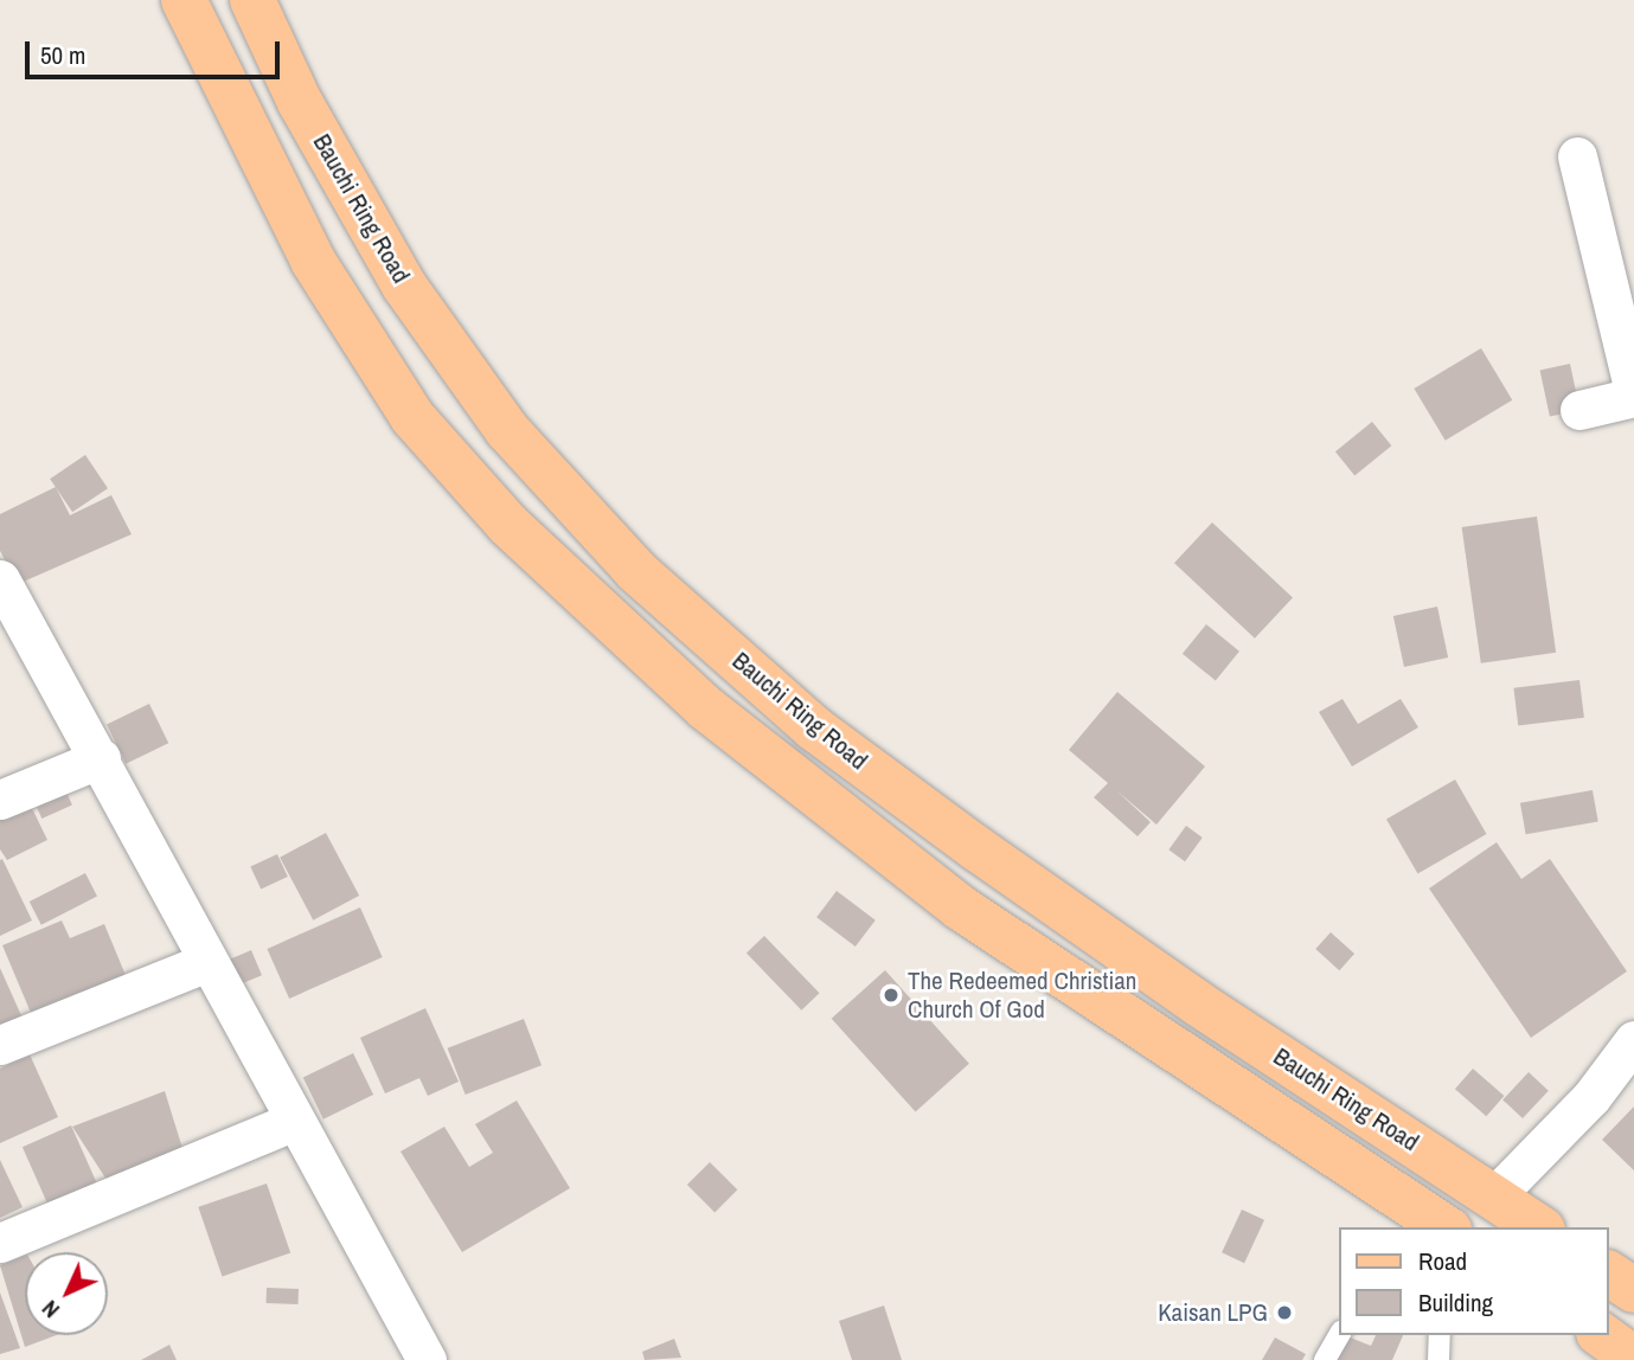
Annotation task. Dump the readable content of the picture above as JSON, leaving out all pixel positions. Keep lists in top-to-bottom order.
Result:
{
  "streets": {
    "main road": ["Bauchi Ring Road"]
  },
  "places": ["The Redeemed Christian Church Of God", "Kaisan LPG"],
  "legend": ["Road", "Building"],
  "scale_bar": "50 m",
  "north": "bottom left"
}
